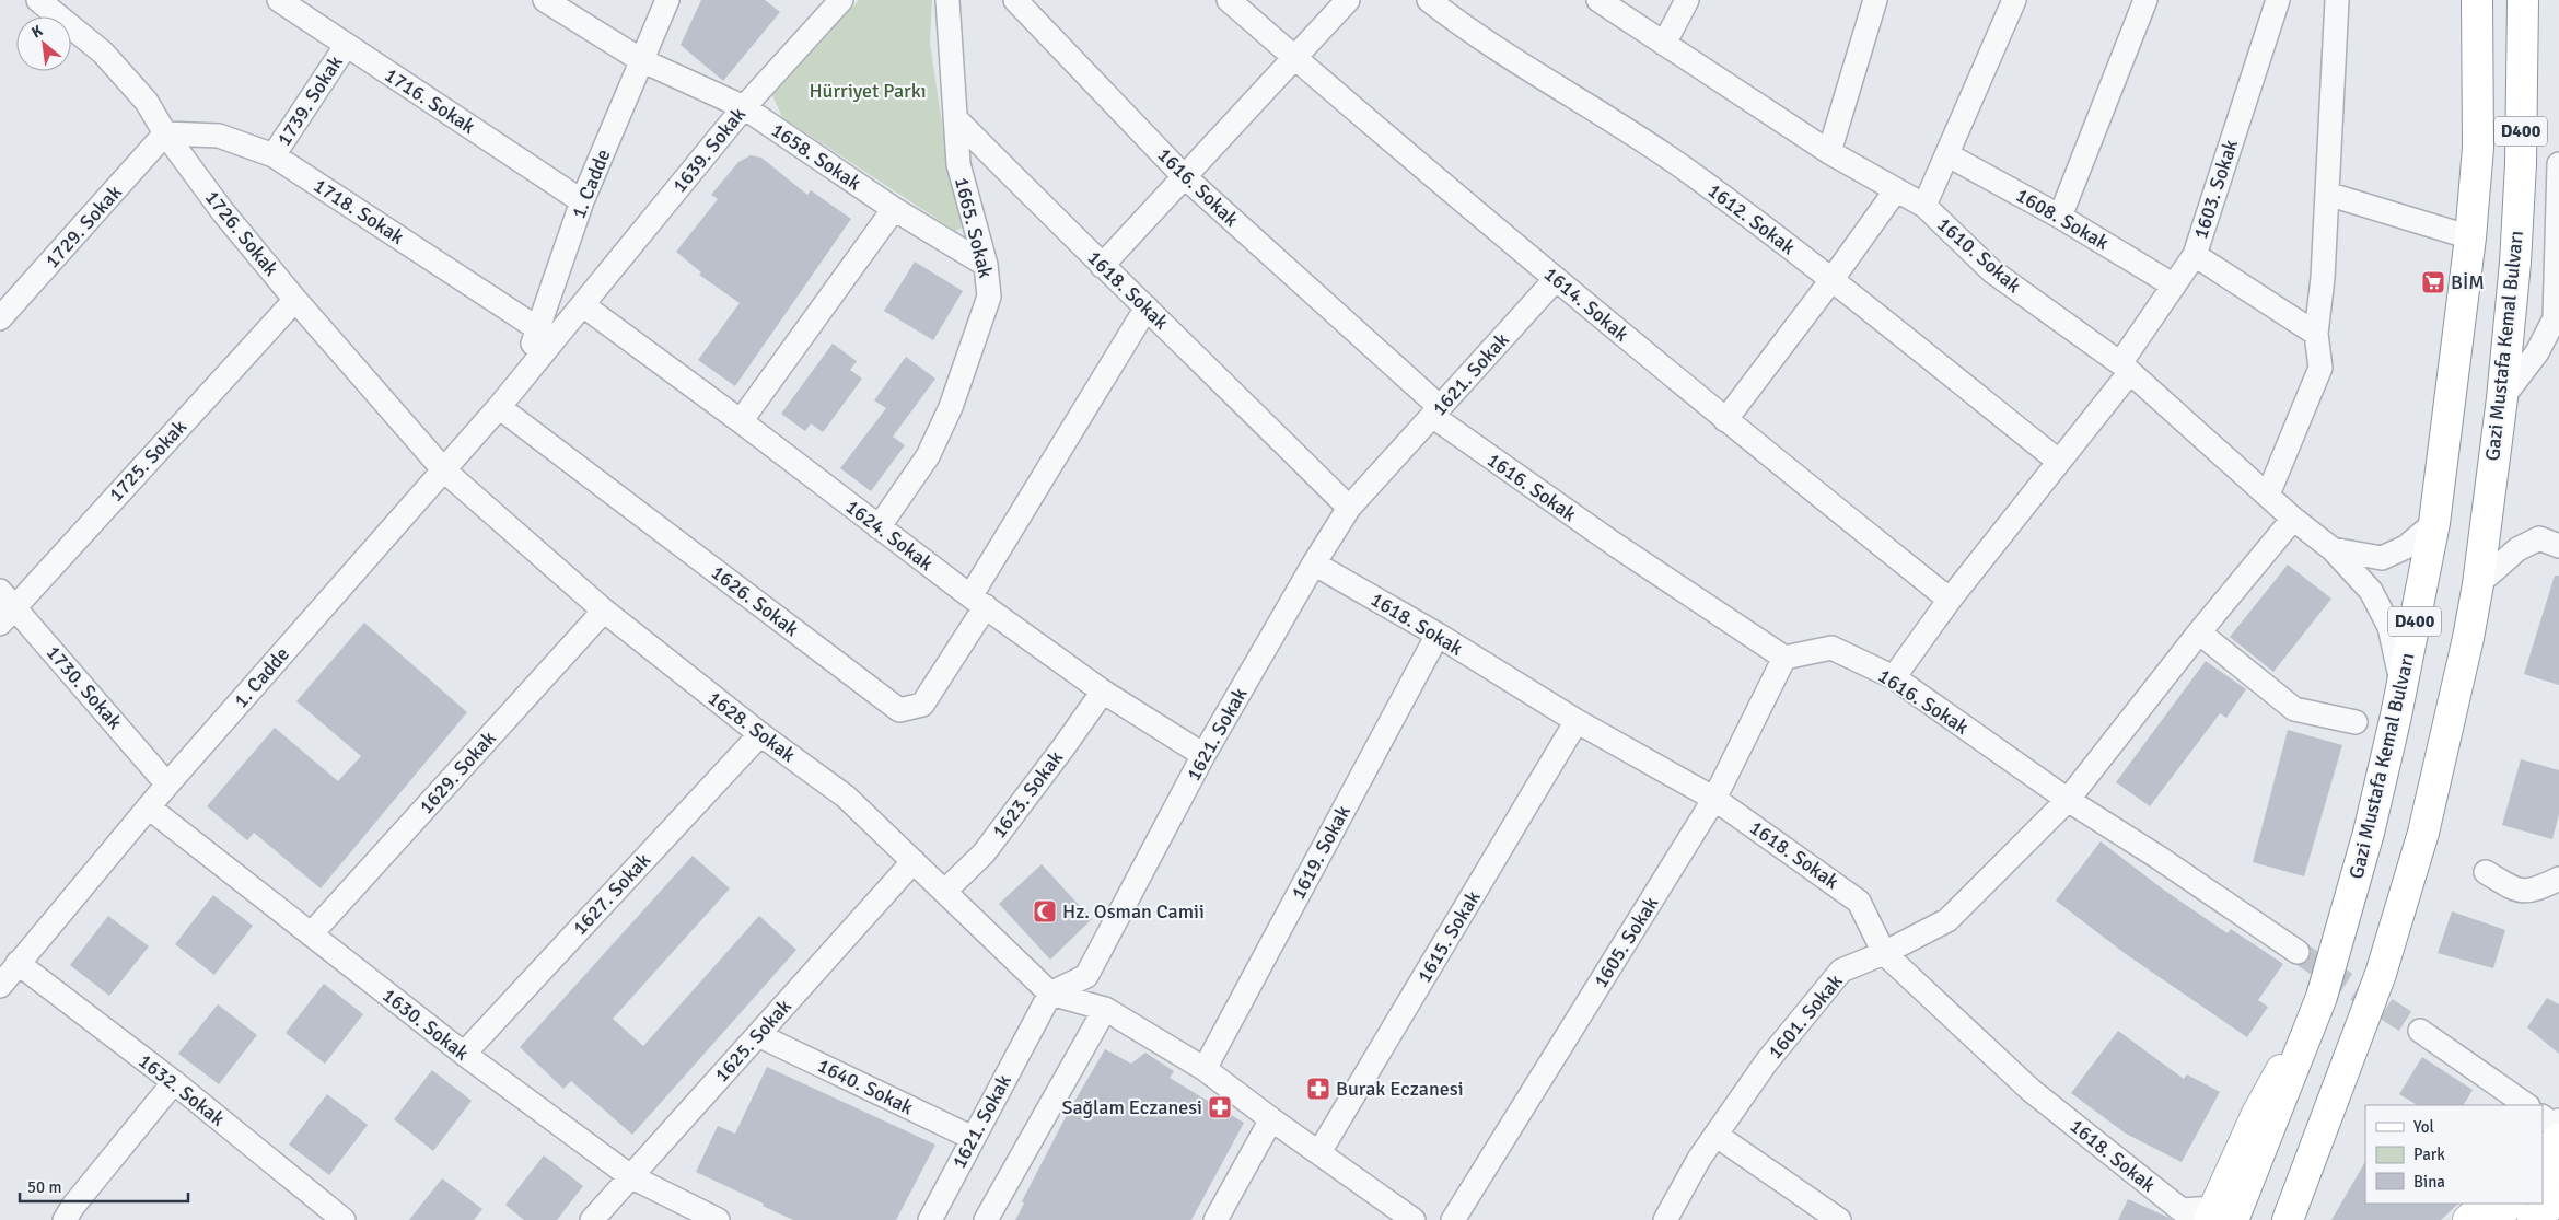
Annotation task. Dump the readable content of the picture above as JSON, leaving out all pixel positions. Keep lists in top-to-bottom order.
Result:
{
  "streets": {
    "main road": ["D400", "Gazi Mustafa Kemal Bulvarı"],
    "street": [
      "1739. Sokak",
      "1716. Sokak",
      "1639. Sokak",
      "1658. Sokak",
      "1. Cadde",
      "1616. Sokak",
      "1603. Sokak",
      "1718. Sokak",
      "1612. Sokak",
      "1608. Sokak",
      "1729. Sokak",
      "1665. Sokak",
      "1726. Sokak",
      "1610. Sokak",
      "1618. Sokak",
      "1614. Sokak",
      "1621. Sokak",
      "1725. Sokak",
      "1624. Sokak",
      "1626. Sokak",
      "1730. Sokak",
      "1628. Sokak",
      "1629. Sokak",
      "1623. Sokak",
      "1619. Sokak",
      "1627. Sokak",
      "1615. Sokak",
      "1605. Sokak",
      "1601. Sokak",
      "1630. Sokak",
      "1625. Sokak",
      "1640. Sokak",
      "1632. Sokak"
    ]
  },
  "crossings": [
    ["1739. Sokak", "1716. Sokak"],
    ["1739. Sokak", "1718. Sokak"],
    ["1716. Sokak", "1. Cadde"],
    ["1639. Sokak", "1658. Sokak"],
    ["1639. Sokak", "1. Cadde"],
    ["1639. Sokak", "1624. Sokak"],
    ["1658. Sokak", "1. Cadde"],
    ["1658. Sokak", "1665. Sokak"],
    ["1. Cadde", "1718. Sokak"],
    ["1. Cadde", "1726. Sokak"],
    ["1. Cadde", "1624. Sokak"],
    ["1. Cadde", "1626. Sokak"],
    ["1. Cadde", "1730. Sokak"],
    ["1. Cadde", "1628. Sokak"],
    ["1. Cadde", "1630. Sokak"],
    ["1. Cadde", "1632. Sokak"],
    ["1616. Sokak", "1603. Sokak"],
    ["1616. Sokak", "1621. Sokak"],
    ["1616. Sokak", "1605. Sokak"],
    ["1616. Sokak", "1601. Sokak"],
    ["1603. Sokak", "1612. Sokak"],
    ["1603. Sokak", "1608. Sokak"],
    ["1603. Sokak", "1610. Sokak"],
    ["1603. Sokak", "1614. Sokak"],
    ["1718. Sokak", "1729. Sokak"],
    ["1718. Sokak", "1726. Sokak"],
    ["1729. Sokak", "1726. Sokak"],
    ["1665. Sokak", "1618. Sokak"],
    ["1665. Sokak", "1624. Sokak"],
    ["1726. Sokak", "1725. Sokak"],
    ["1726. Sokak", "1628. Sokak"],
    ["1610. Sokak", "Gazi Mustafa Kemal Bulvarı"],
    ["1610. Sokak", "1601. Sokak"],
    ["1618. Sokak", "Gazi Mustafa Kemal Bulvarı"],
    ["1618. Sokak", "1621. Sokak"],
    ["1618. Sokak", "1626. Sokak"],
    ["1618. Sokak", "1619. Sokak"],
    ["1618. Sokak", "1615. Sokak"],
    ["1618. Sokak", "1605. Sokak"],
    ["1618. Sokak", "1601. Sokak"],
    ["1614. Sokak", "1621. Sokak"],
    ["1621. Sokak", "1624. Sokak"],
    ["1621. Sokak", "1628. Sokak"],
    ["1621. Sokak", "1640. Sokak"],
    ["1725. Sokak", "1730. Sokak"],
    ["1624. Sokak", "1626. Sokak"],
    ["1624. Sokak", "1623. Sokak"],
    ["1628. Sokak", "1629. Sokak"],
    ["1628. Sokak", "1623. Sokak"],
    ["1628. Sokak", "1627. Sokak"],
    ["1628. Sokak", "1625. Sokak"],
    ["1629. Sokak", "1630. Sokak"],
    ["1627. Sokak", "1630. Sokak"],
    ["1630. Sokak", "1625. Sokak"],
    ["1625. Sokak", "1640. Sokak"]
  ],
  "parks": ["Hürriyet Parkı"],
  "places": {
    "supermarket": ["BİM"],
    "mosque": ["Hz. Osman Camii"],
    "pharmacy": ["Burak Eczanesi", "Sağlam Eczanesi"]
  },
  "legend": ["Yol", "Park", "Bina"],
  "scale_bar": "50 m",
  "north": "top left"
}
